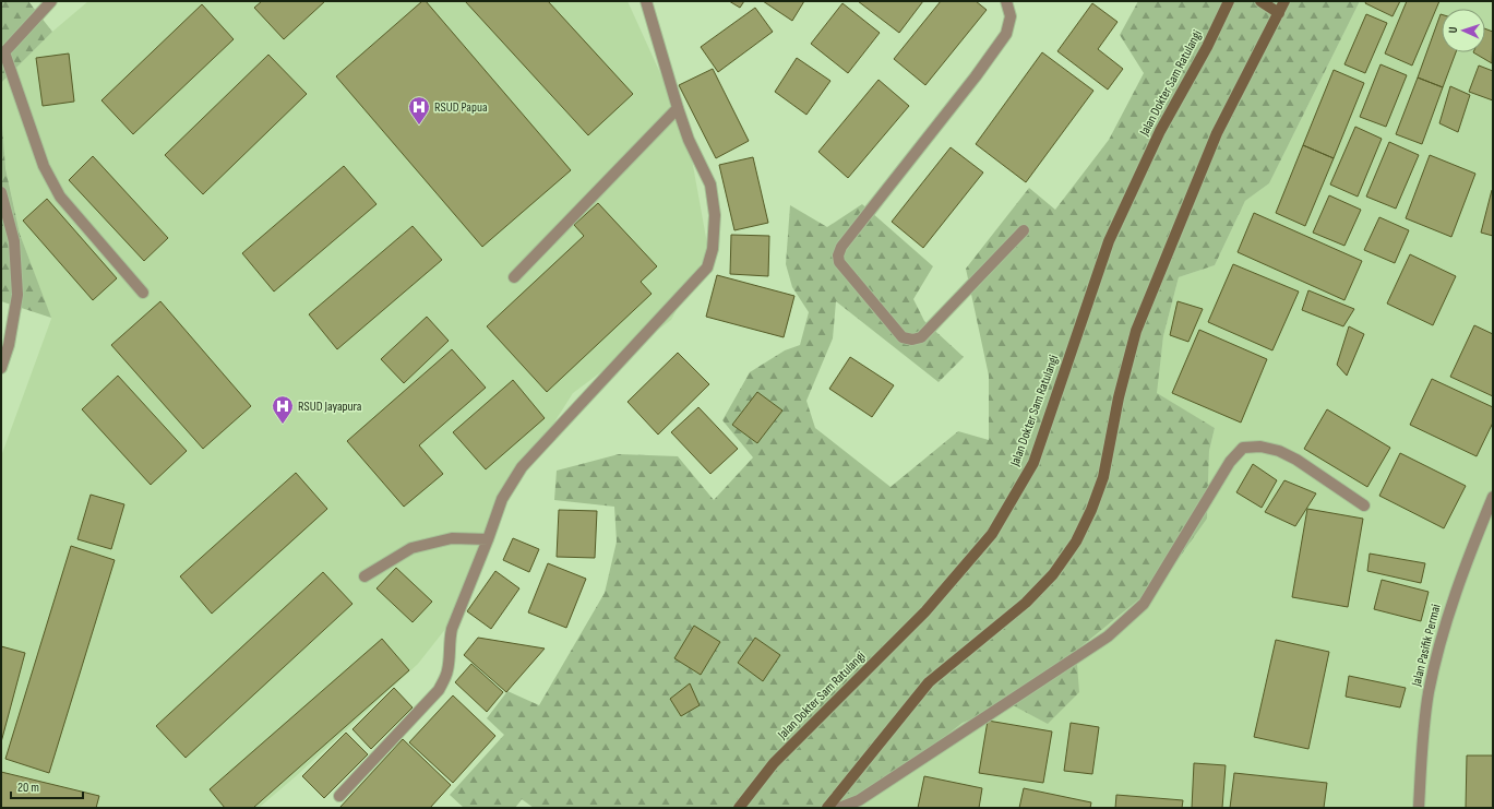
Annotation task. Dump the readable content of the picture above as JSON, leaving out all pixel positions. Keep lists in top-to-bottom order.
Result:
{
  "streets": {
    "main road": ["Jalan Dokter Sam Ratulangi"],
    "street": ["Jalan Pasifik Permai"]
  },
  "places": {
    "hospital": ["RSUD Papua", "RSUD Jayapura"]
  },
  "scale_bar": "20 m",
  "north": "left"
}
